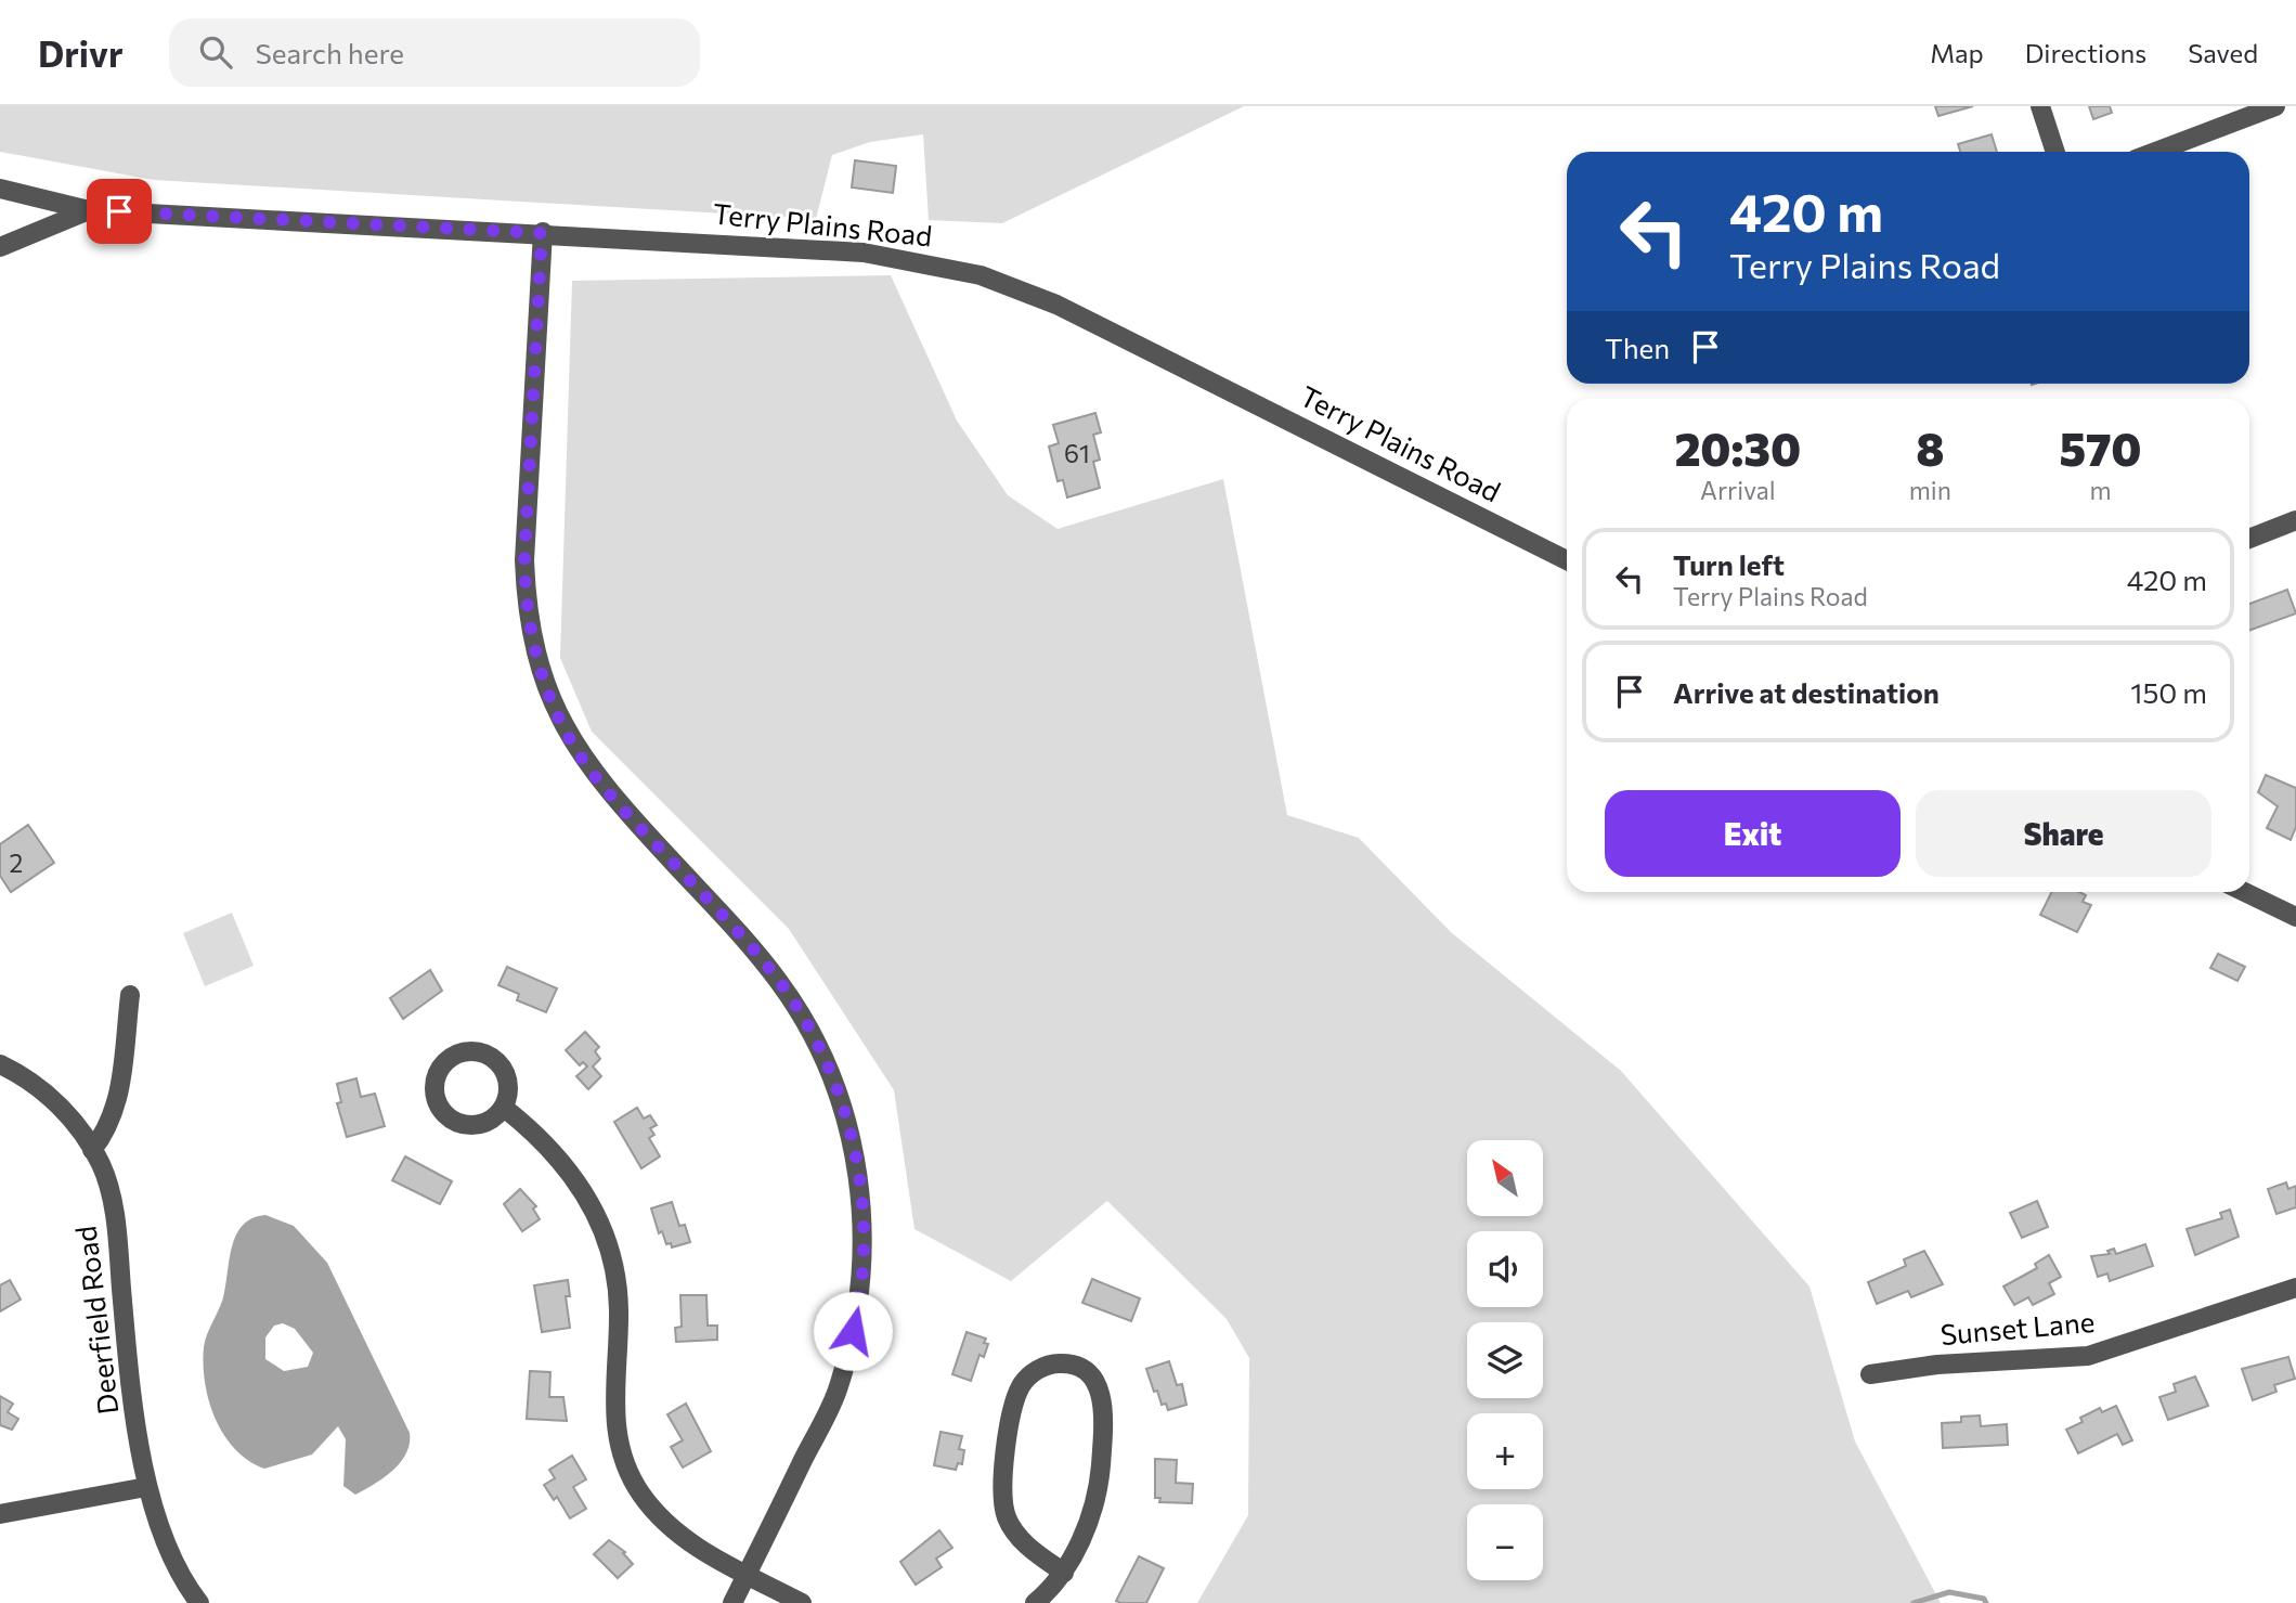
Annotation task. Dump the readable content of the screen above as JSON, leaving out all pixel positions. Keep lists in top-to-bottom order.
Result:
{
  "streets": {
    "street": ["Terry Plains Road", "Deerfield Road", "Sunset Lane"]
  },
  "house_numbers": ["61", "2"],
  "north": "top left",
  "page": {
    "header": "Drivr",
    "search": "Search here",
    "nav": ["Map", "Directions", "Saved"],
    "turn": ["420 m", "Terry Plains Road"],
    "then": "Then",
    "eta": [
      "20:30",
      "Arrival",
      "8",
      "min",
      "570",
      "m"
    ],
    "list": [
      {
        "name": "Turn left",
        "note": "Terry Plains Road",
        "value": "420 m"
      },
      {
        "name": "Arrive at destination",
        "value": "150 m"
      }
    ],
    "buttons": ["Exit", "Share"],
    "map_buttons": ["+", "−"]
  }
}
